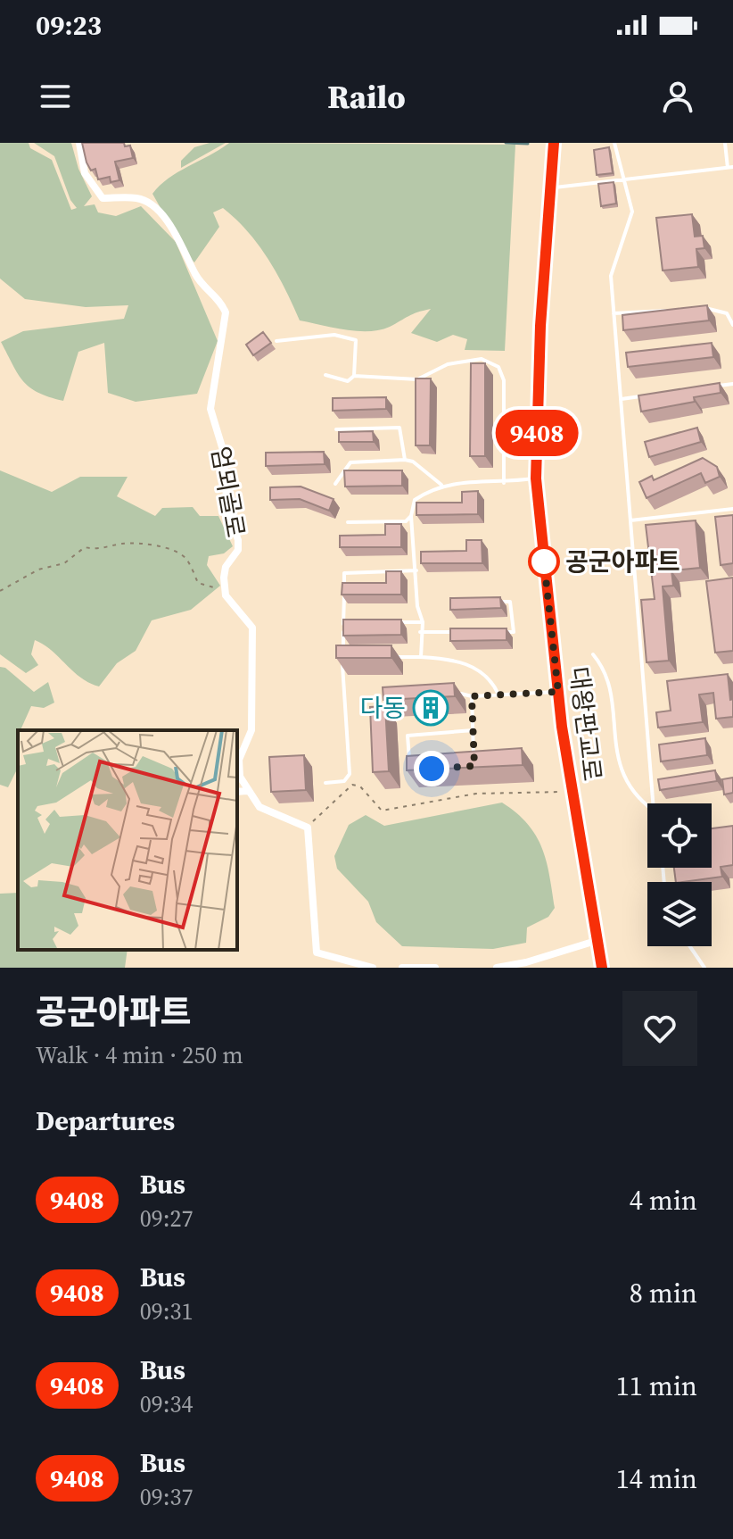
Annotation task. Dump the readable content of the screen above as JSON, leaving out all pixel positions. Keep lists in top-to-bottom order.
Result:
{
  "streets": {
    "main road": ["대왕판교로"],
    "street": ["엄뫼골로"]
  },
  "places": {
    "other": ["공군아파트"],
    "building": ["다동"]
  },
  "lines": ["bus line 9408"],
  "page": {
    "status": "09:23",
    "header": "Railo",
    "on_map": "9408",
    "heading": [
      ["공군아파트", "Walk · 4 min · 250 m"],
      "Departures"
    ],
    "list": [
      {
        "mark": "9408",
        "name": "Bus",
        "note": "09:27",
        "value": "4 min"
      },
      {
        "mark": "9408",
        "name": "Bus",
        "note": "09:31",
        "value": "8 min"
      },
      {
        "mark": "9408",
        "name": "Bus",
        "note": "09:34",
        "value": "11 min"
      },
      {
        "mark": "9408",
        "name": "Bus",
        "note": "09:37",
        "value": "14 min"
      }
    ]
  }
}
